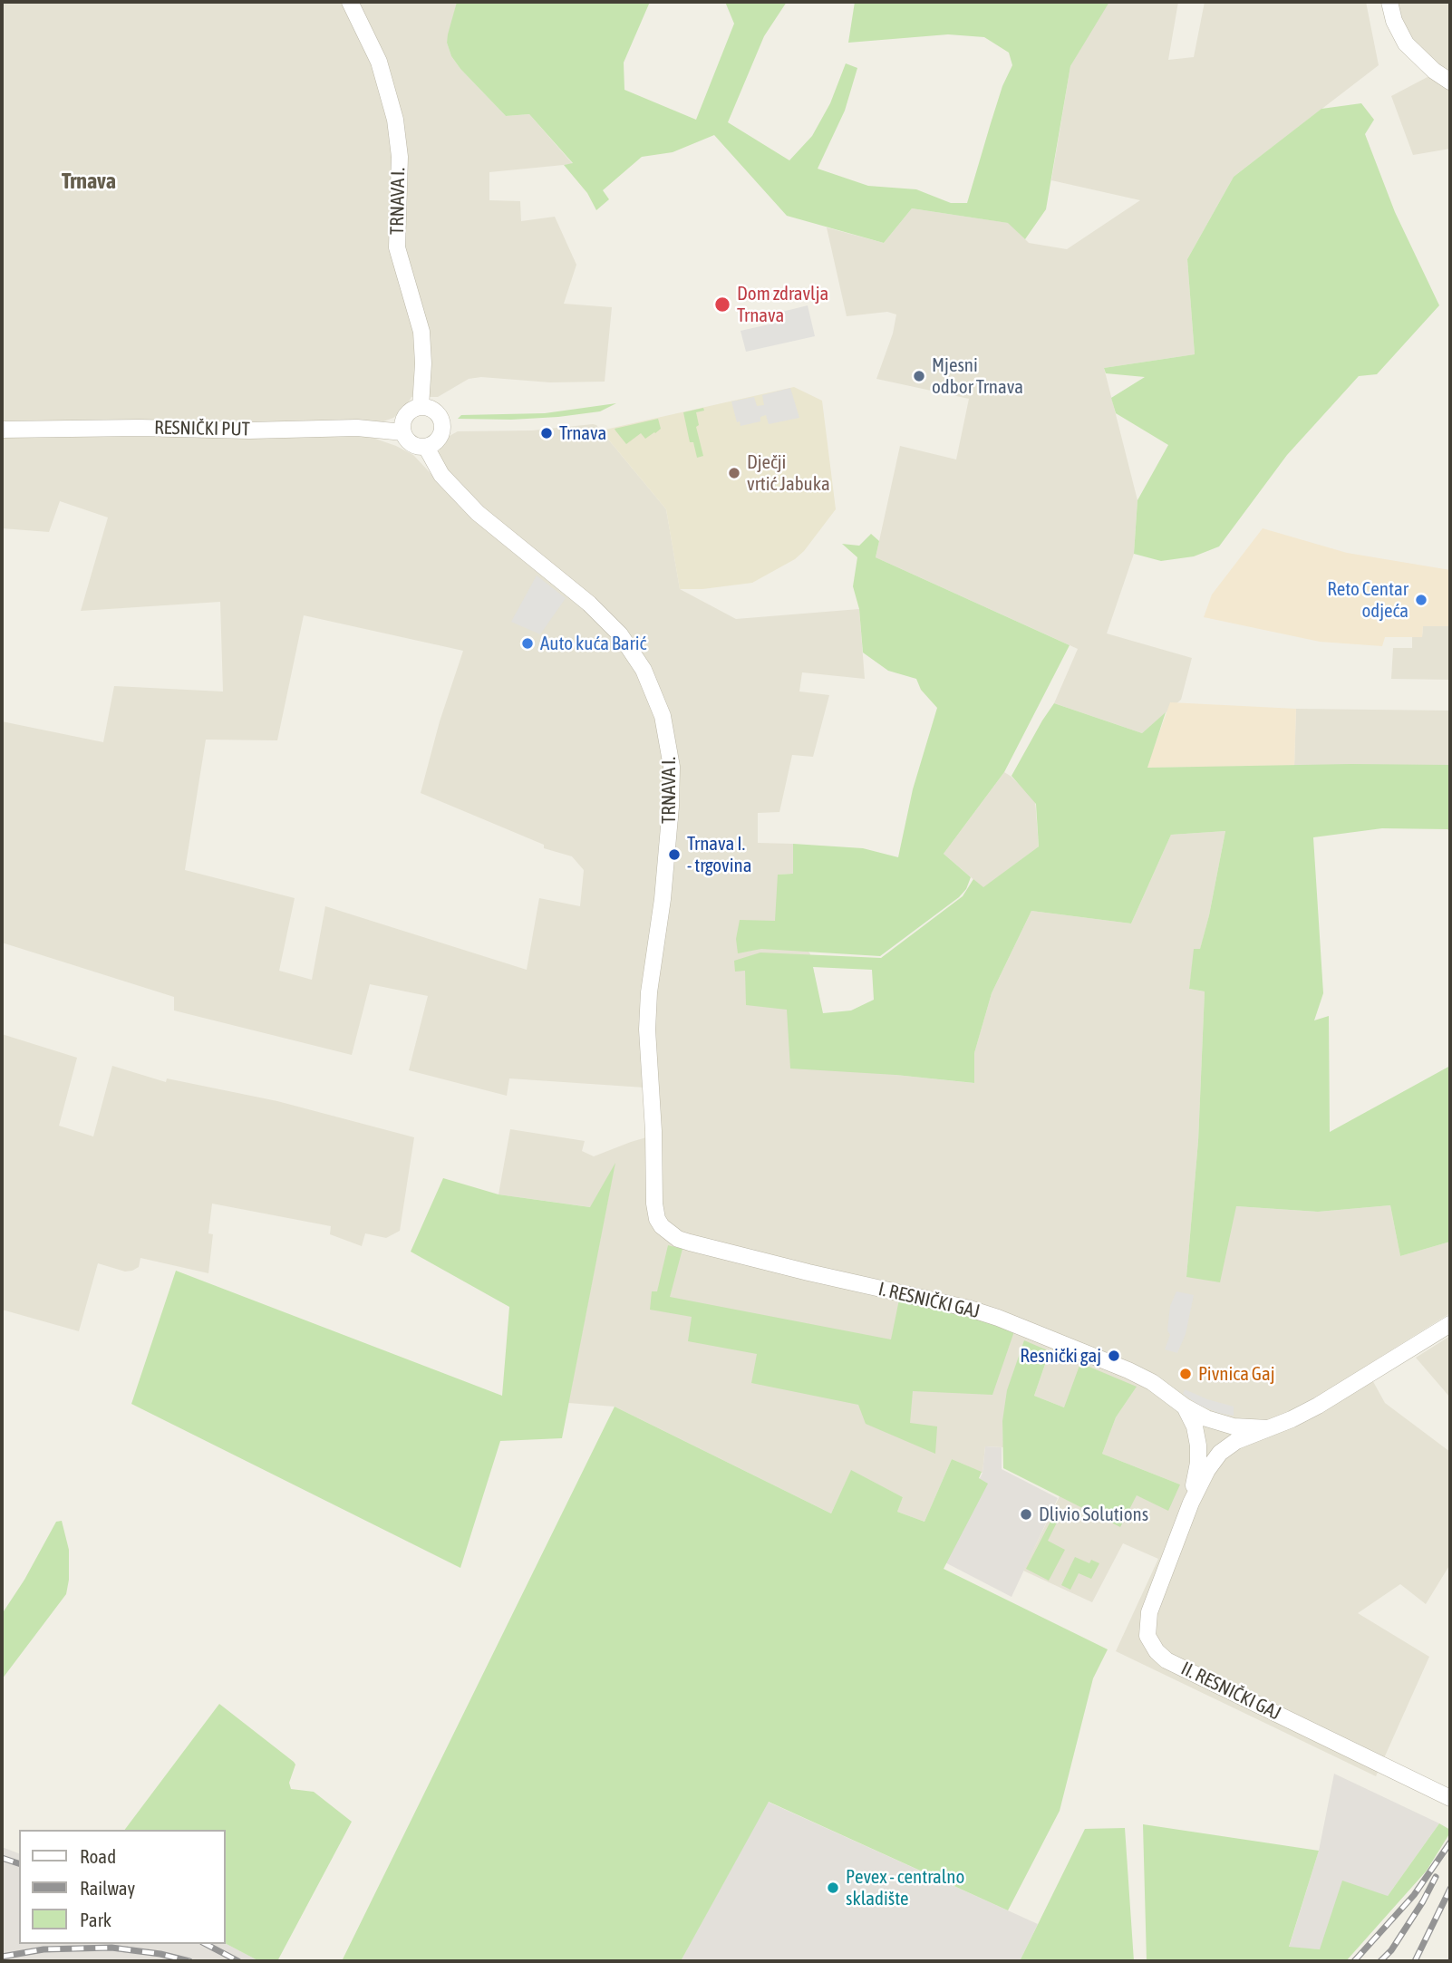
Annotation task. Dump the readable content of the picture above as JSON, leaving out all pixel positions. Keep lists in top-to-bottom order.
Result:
{
  "streets": {
    "street": [
      "TRNAVA I.",
      "RESNIČKI PUT",
      "I. RESNIČKI GAJ",
      "II. RESNIČKI GAJ"
    ]
  },
  "crossings": [
    ["TRNAVA I.", "RESNIČKI PUT"],
    ["TRNAVA I.", "I. RESNIČKI GAJ"],
    ["I. RESNIČKI GAJ", "II. RESNIČKI GAJ"]
  ],
  "districts": ["Trnava"],
  "places": [
    "Dom zdravlja Trnava",
    "Mjesni odbor Trnava",
    "Trnava",
    "Dječji vrtić Jabuka",
    "Reto Centar odjeća",
    "Auto kuća Barić",
    "Trnava I. - trgovina",
    "Resnički gaj",
    "Pivnica Gaj",
    "Dlivio Solutions",
    "Pevex - centralno skladište"
  ],
  "legend": ["Road", "Railway", "Park"]
}
